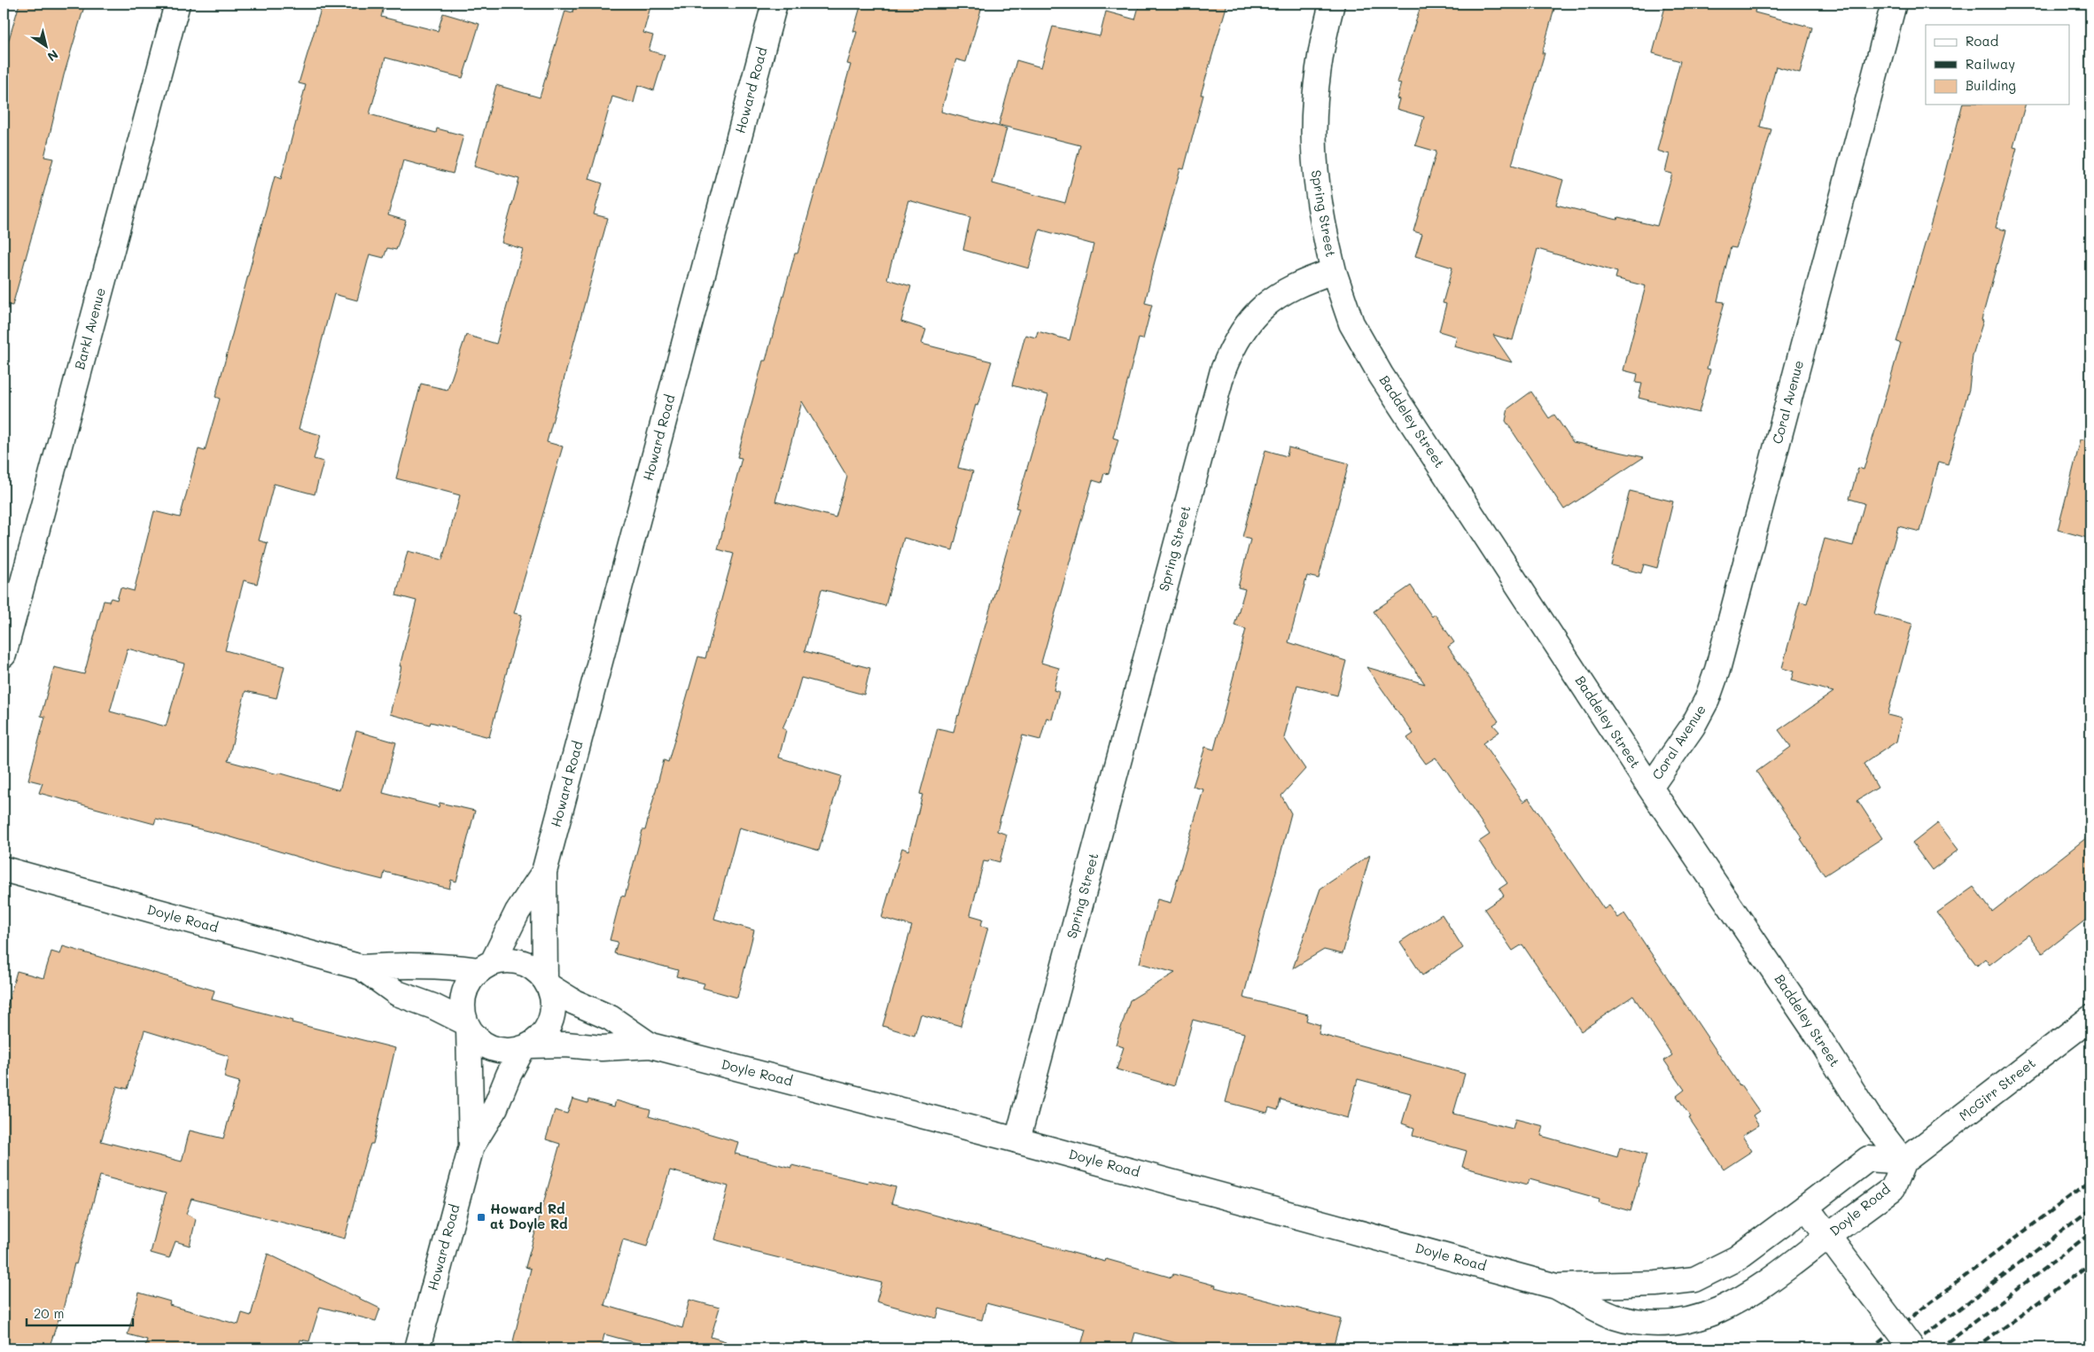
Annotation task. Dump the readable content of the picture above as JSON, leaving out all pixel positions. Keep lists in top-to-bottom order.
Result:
{
  "streets": {
    "street": [
      "Howard Road",
      "Spring Street",
      "Barkl Avenue",
      "Coral Avenue",
      "Baddeley Street",
      "Doyle Road",
      "McGirr Street"
    ]
  },
  "crossings": [
    ["Howard Road", "Doyle Road"],
    ["Spring Street", "Baddeley Street"],
    ["Spring Street", "Doyle Road"],
    ["Coral Avenue", "Baddeley Street"],
    ["Baddeley Street", "Doyle Road"],
    ["Baddeley Street", "McGirr Street"],
    ["Doyle Road", "McGirr Street"]
  ],
  "places": {
    "transit": ["Howard Rd at Doyle Rd"]
  },
  "legend": ["Road", "Railway", "Building"],
  "scale_bar": "20 m",
  "north": "bottom right"
}
